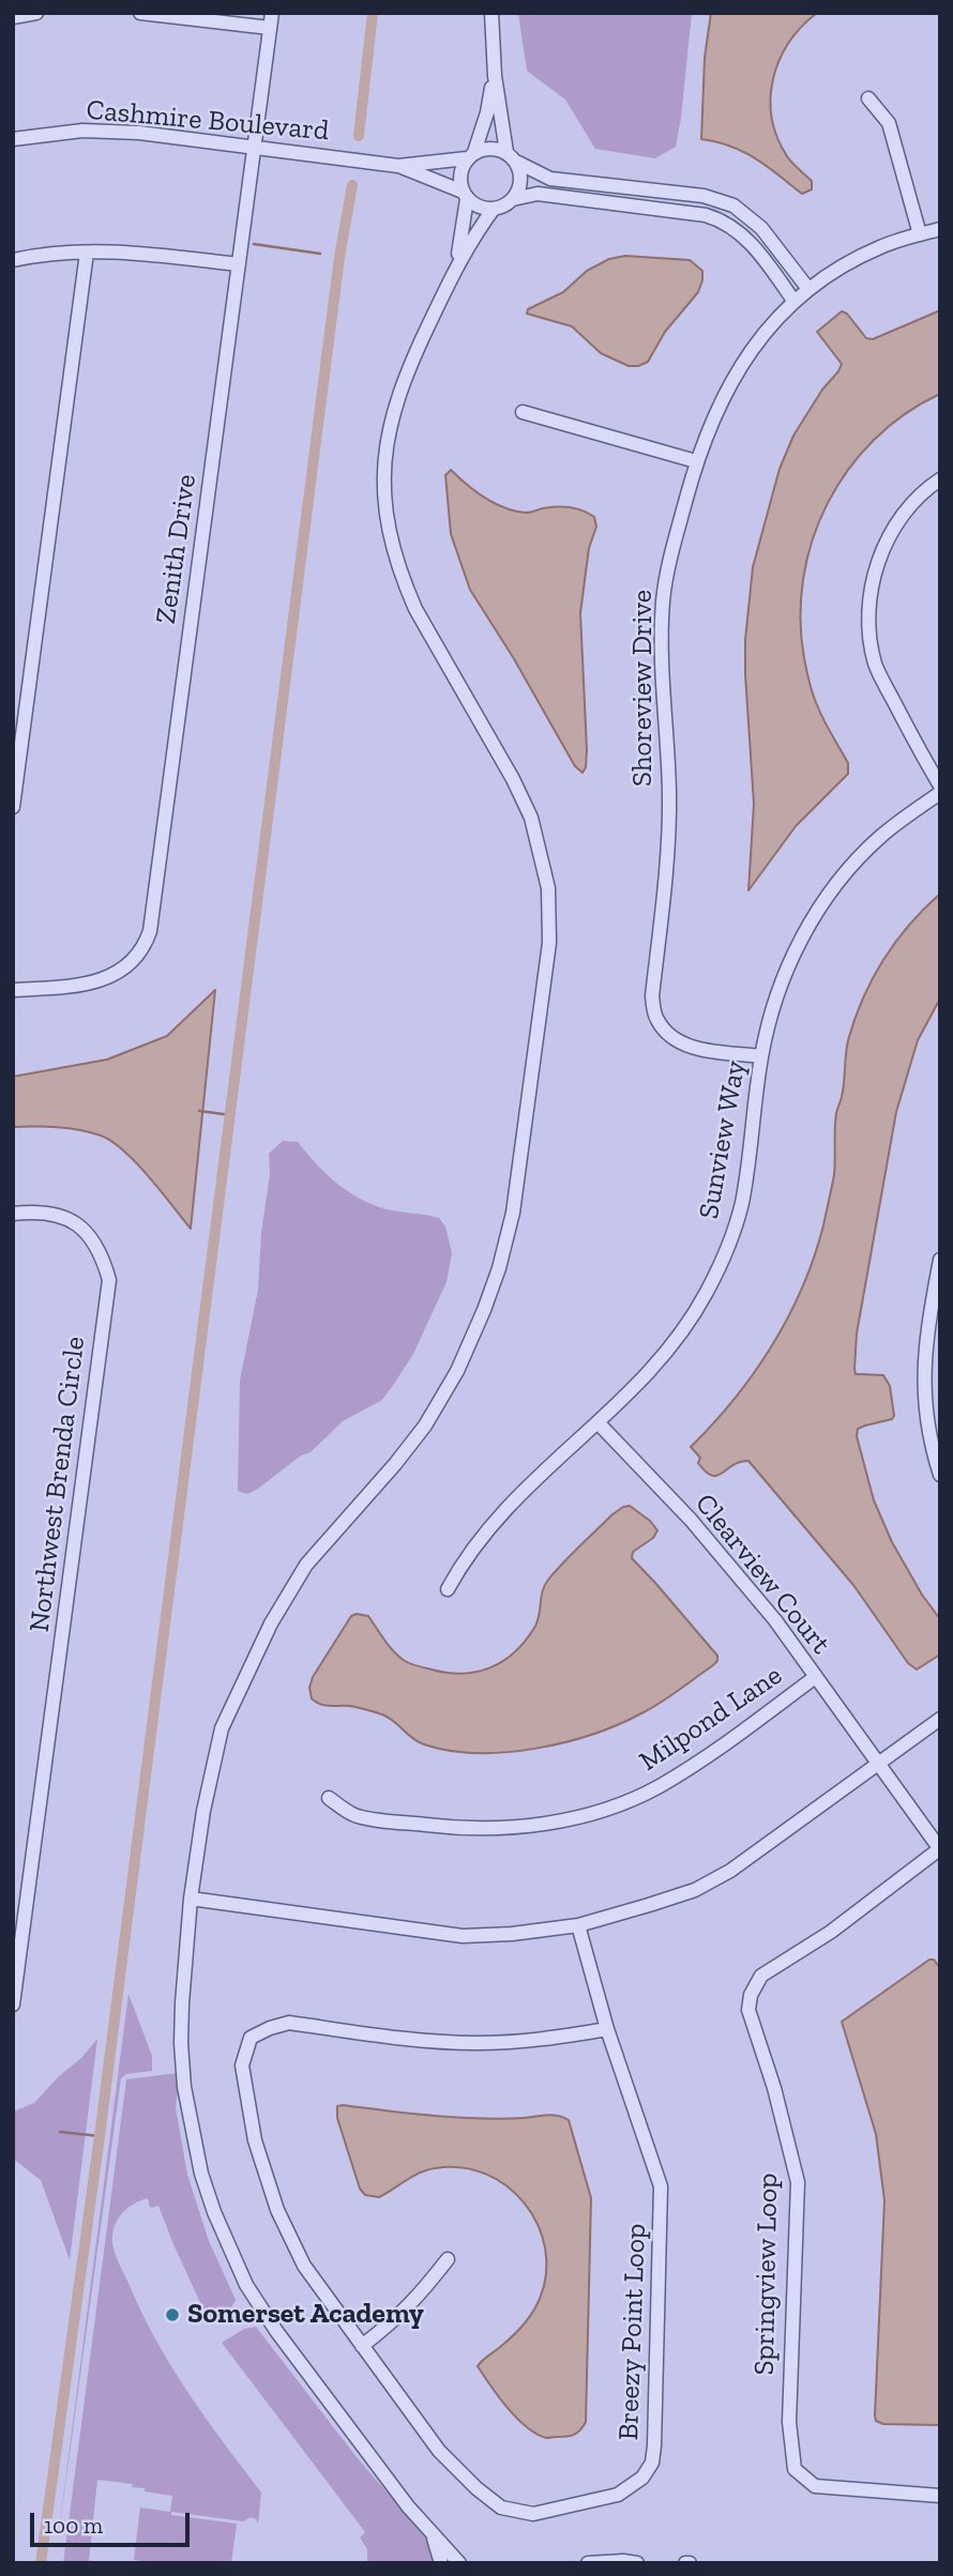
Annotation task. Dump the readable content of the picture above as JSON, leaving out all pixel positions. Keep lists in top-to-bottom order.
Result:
{
  "streets": {
    "street": [
      "Cashmire Boulevard",
      "Zenith Drive",
      "Shoreview Drive",
      "Sunview Way",
      "Northwest Brenda Circle",
      "Clearview Court",
      "Milpond Lane",
      "Springview Loop",
      "Breezy Point Loop"
    ]
  },
  "crossings": [
    ["Cashmire Boulevard", "Zenith Drive"],
    ["Shoreview Drive", "Sunview Way"],
    ["Sunview Way", "Clearview Court"],
    ["Clearview Court", "Milpond Lane"],
    ["Clearview Court", "Springview Loop"]
  ],
  "places": ["Somerset Academy"],
  "scale_bar": "100 m"
}
